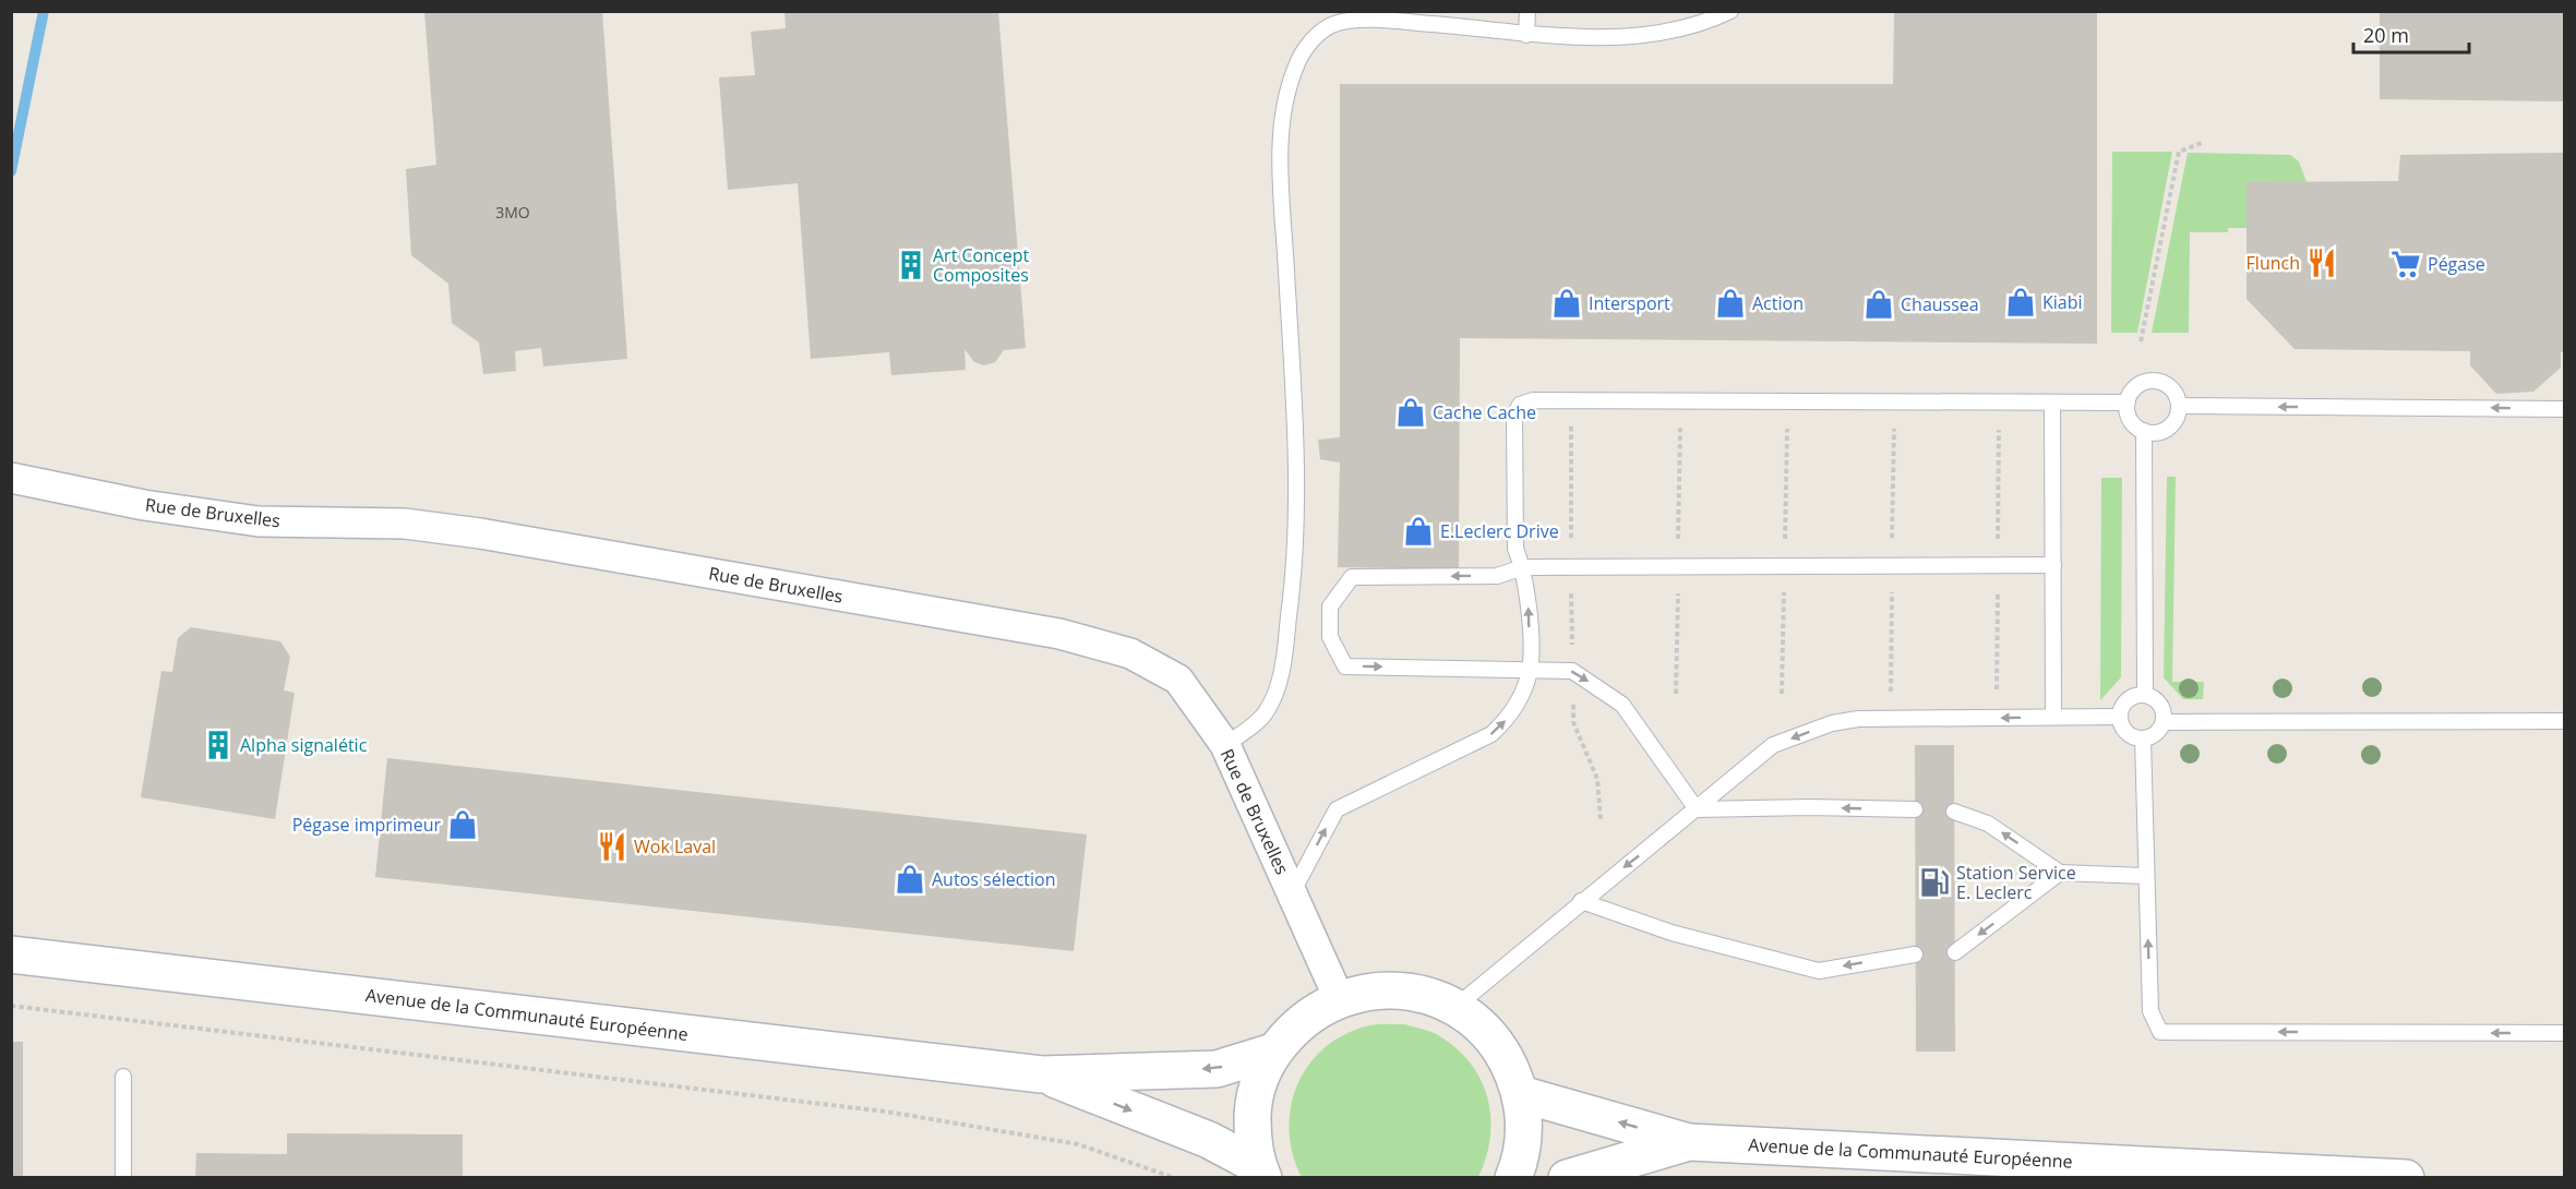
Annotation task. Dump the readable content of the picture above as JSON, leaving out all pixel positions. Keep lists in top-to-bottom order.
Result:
{
  "streets": {
    "street": ["Rue de Bruxelles", "Avenue de la Communauté Européenne"]
  },
  "places": {
    "restaurant": ["Flunch", "Wok Laval"],
    "supermarket": ["Pégase"],
    "building": ["Art Concept Composites", "Alpha signalétic"],
    "shop": [
      "Kiabi",
      "Intersport",
      "Action",
      "Chaussea",
      "Cache Cache",
      "E.Leclerc Drive",
      "Pégase imprimeur",
      "Autos sélection"
    ],
    "fuel station": ["Station Service E. Leclerc"]
  },
  "house_numbers": ["3MO"],
  "scale_bar": "20 m"
}
